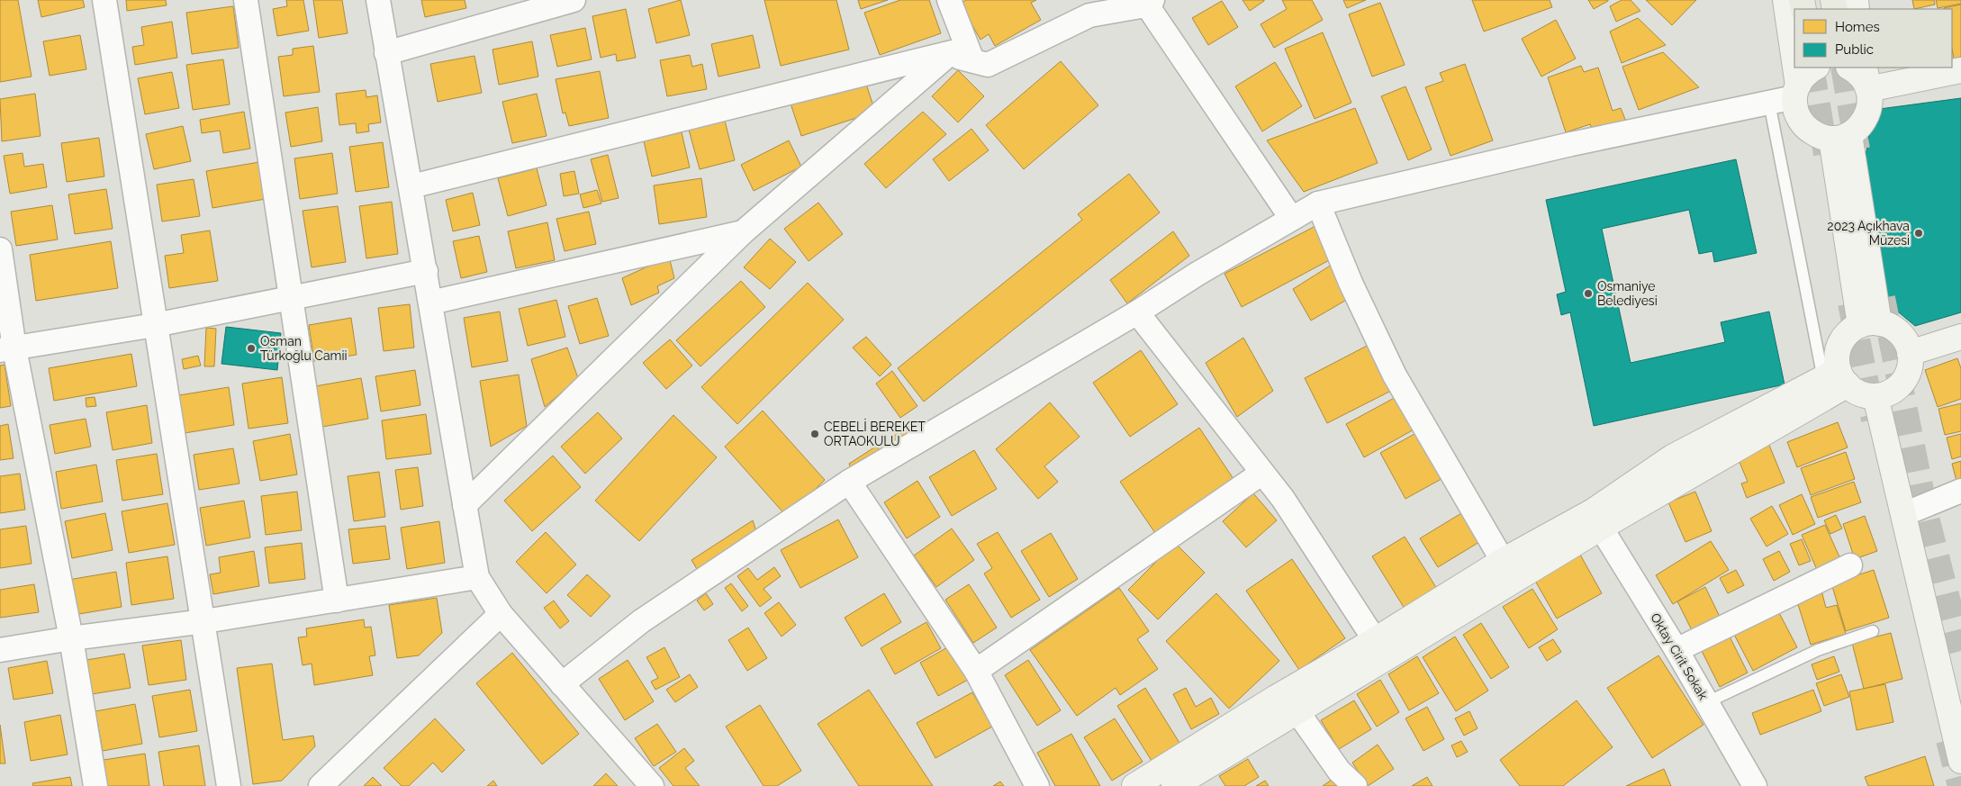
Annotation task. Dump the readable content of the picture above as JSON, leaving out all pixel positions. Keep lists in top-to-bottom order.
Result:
{
  "streets": {
    "street": ["Oktay Cirit Sokak"]
  },
  "places": [
    "2023 Açıkhava Müzesi",
    "Osmaniye Belediyesi",
    "Osman Türkoğlu Camii",
    "CEBELİ BEREKET ORTAOKULU"
  ],
  "legend": ["Homes", "Public"]
}
